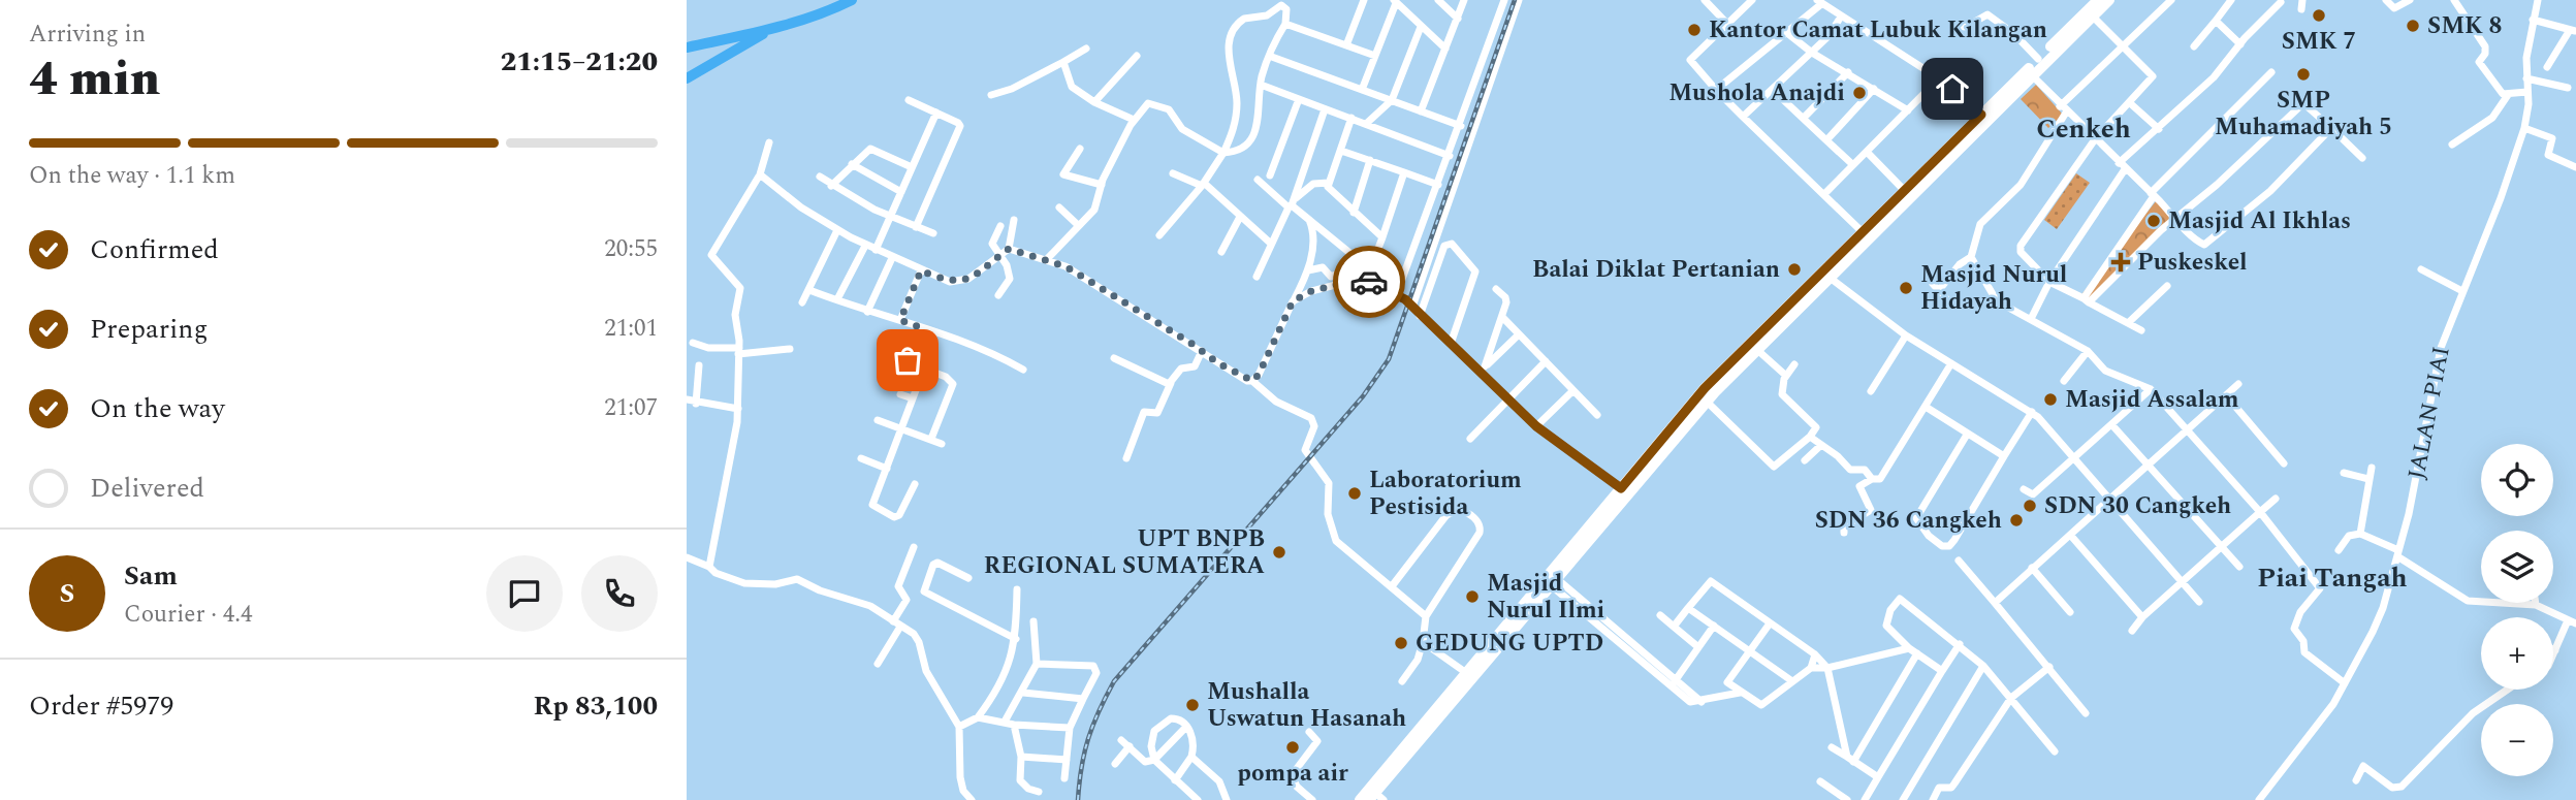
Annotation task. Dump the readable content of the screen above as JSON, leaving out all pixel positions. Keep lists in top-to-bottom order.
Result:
{
  "streets": {
    "street": ["JALAN PIAI"]
  },
  "districts": ["Cenkeh", "Piai Tangah"],
  "places": {
    "other": [
      "SMK 7",
      "SMK 8",
      "Kantor Camat Lubuk Kilangan",
      "SMP Muhamadiyah 5",
      "Mushola Anajdi",
      "Masjid Al Ikhlas",
      "Balai Diklat Pertanian",
      "Masjid Nurul Hidayah",
      "Masjid Assalam",
      "Laboratorium Pestisida",
      "SDN 30 Cangkeh",
      "SDN 36 Cangkeh",
      "UPT BNPB REGIONAL SUMATERA",
      "Masjid Nurul Ilmi",
      "GEDUNG UPTD",
      "Mushalla Uswatun Hasanah",
      "pompa air"
    ],
    "health": ["Puskeskel"]
  },
  "page": {
    "heading": ["4 min", "Arriving in", "21:15–21:20"],
    "panel": [
      "Sam",
      "Courier · 4.4",
      "Order #5979",
      "Rp 83,100"
    ],
    "bar": "On the way · 1.1 km",
    "list": [
      ["Confirmed", "20:55"],
      ["Preparing", "21:01"],
      ["On the way", "21:07"],
      "Delivered"
    ],
    "map_buttons": ["+", "−"],
    "round": "S"
  }
}
